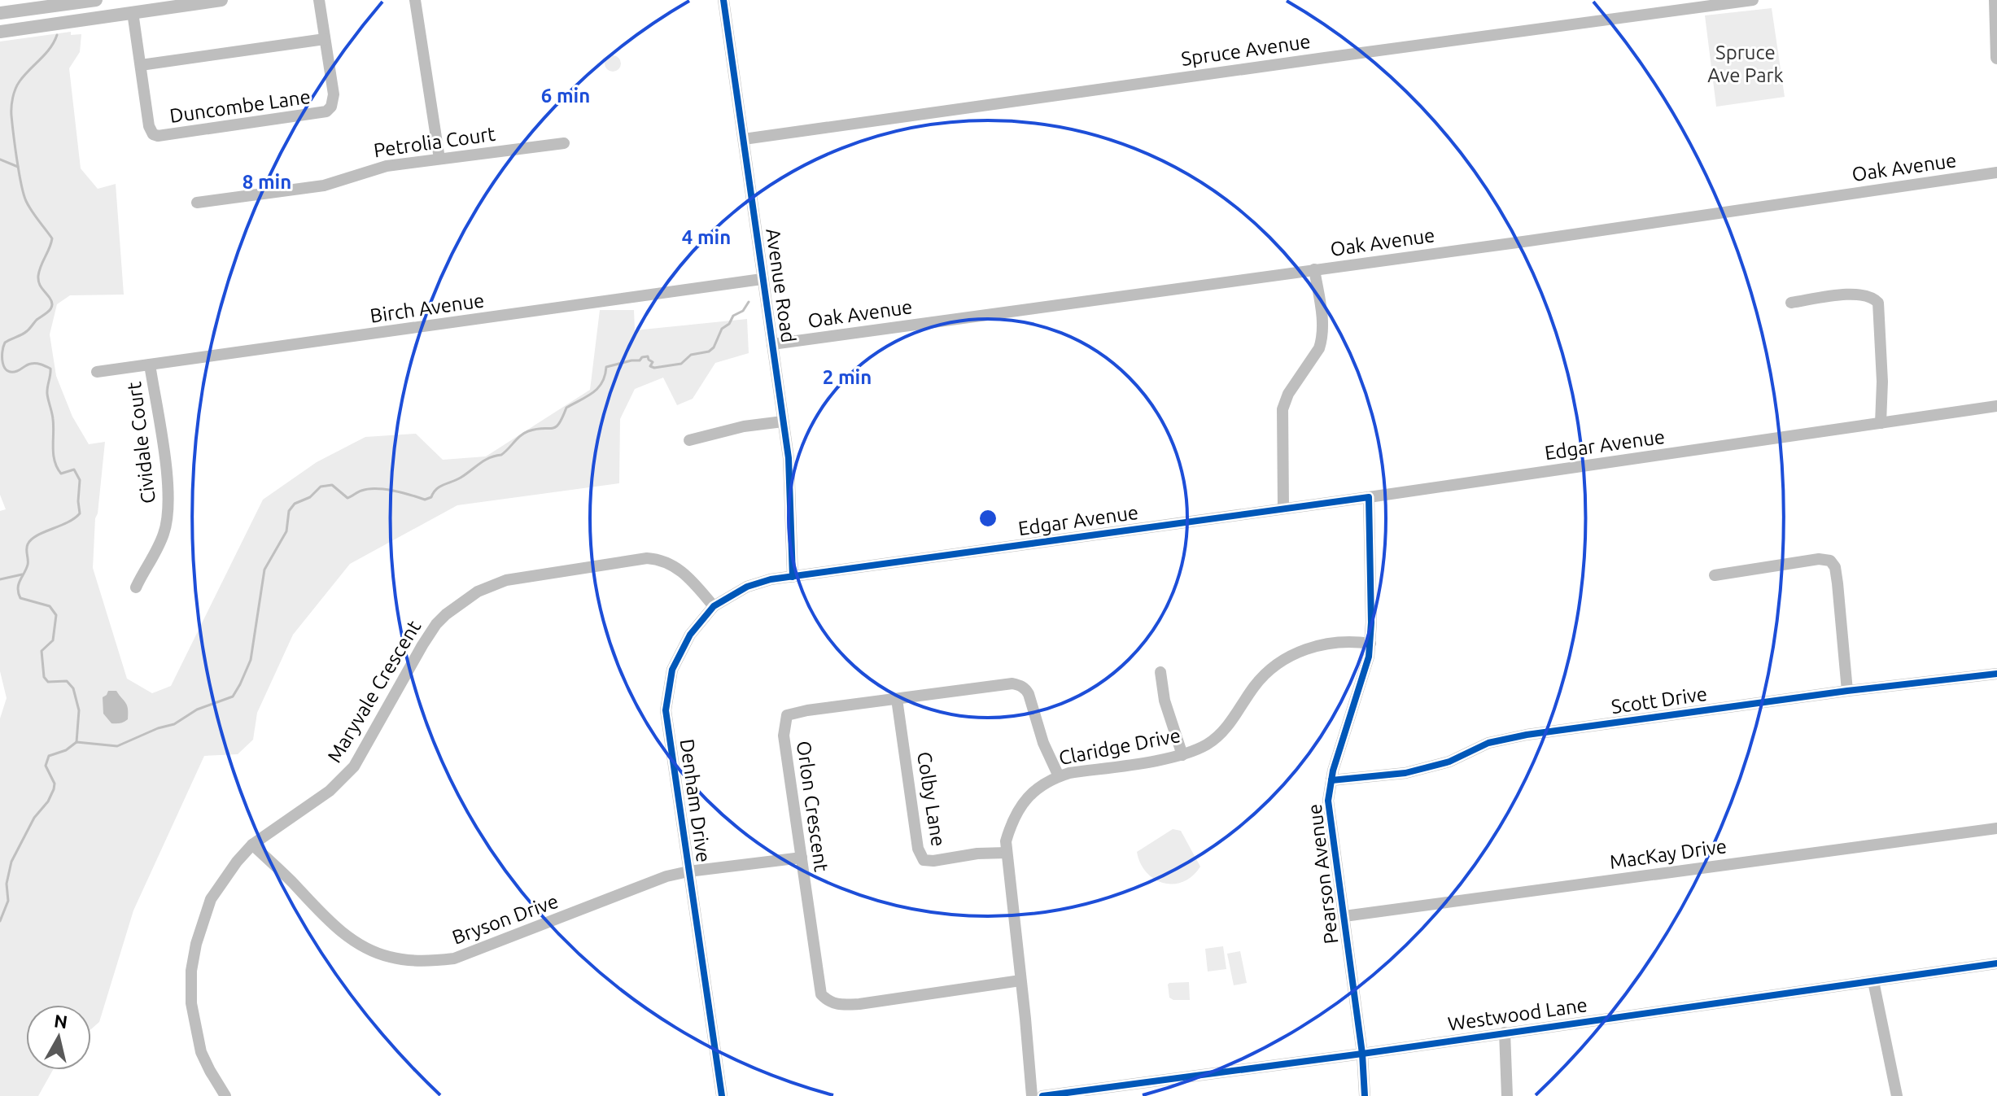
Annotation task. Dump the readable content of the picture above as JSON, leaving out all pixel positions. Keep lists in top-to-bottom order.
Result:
{
  "streets": {
    "street": [
      "Spruce Avenue",
      "Duncombe Lane",
      "Petrolia Court",
      "Oak Avenue",
      "Avenue Road",
      "Birch Avenue",
      "Cividale Court",
      "Edgar Avenue",
      "Maryvale Crescent",
      "Scott Drive",
      "Claridge Drive",
      "Colby Lane",
      "Denham Drive",
      "Orlon Crescent",
      "MacKay Drive",
      "Pearson Avenue",
      "Bryson Drive",
      "Westwood Lane"
    ]
  },
  "crossings": [
    ["Spruce Avenue", "Avenue Road"],
    ["Oak Avenue", "Avenue Road"],
    ["Avenue Road", "Birch Avenue"],
    ["Avenue Road", "Edgar Avenue"],
    ["Avenue Road", "Denham Drive"],
    ["Birch Avenue", "Cividale Court"],
    ["Edgar Avenue", "Denham Drive"],
    ["Edgar Avenue", "Pearson Avenue"],
    ["Maryvale Crescent", "Denham Drive"],
    ["Maryvale Crescent", "Bryson Drive"],
    ["Scott Drive", "Pearson Avenue"],
    ["Claridge Drive", "Colby Lane"],
    ["Claridge Drive", "Orlon Crescent"],
    ["Claridge Drive", "Pearson Avenue"],
    ["Colby Lane", "Orlon Crescent"],
    ["Denham Drive", "Bryson Drive"],
    ["Orlon Crescent", "Bryson Drive"],
    ["MacKay Drive", "Pearson Avenue"],
    ["Pearson Avenue", "Westwood Lane"]
  ],
  "parks": ["Spruce Ave Park"],
  "north": "top",
  "rings": [
    "6 min",
    "8 min",
    "4 min",
    "2 min"
  ]
}
